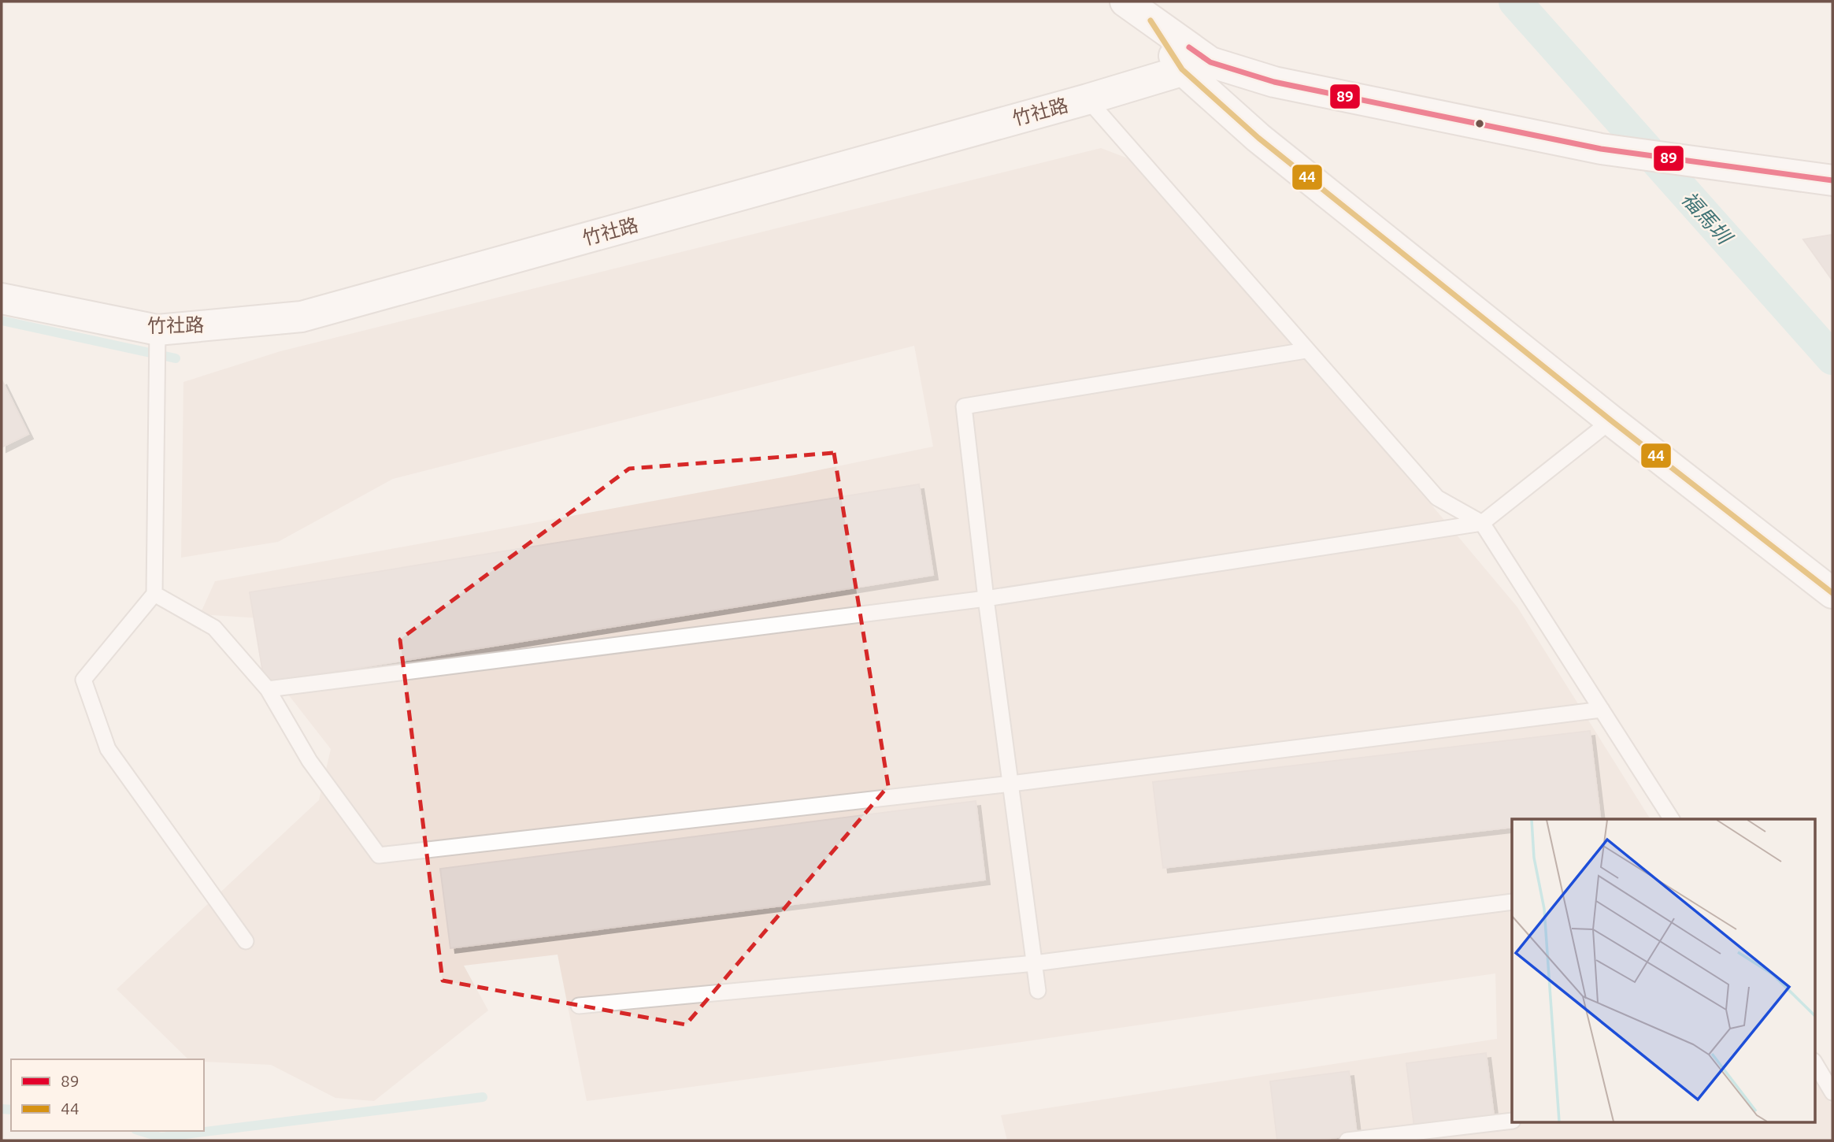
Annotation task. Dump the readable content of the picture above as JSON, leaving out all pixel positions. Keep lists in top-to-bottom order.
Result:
{
  "streets": {
    "street": ["竹社路"]
  },
  "water": ["福馬圳"],
  "lines": ["transit line 44", "transit line 89"],
  "legend": ["89", "44"]
}
